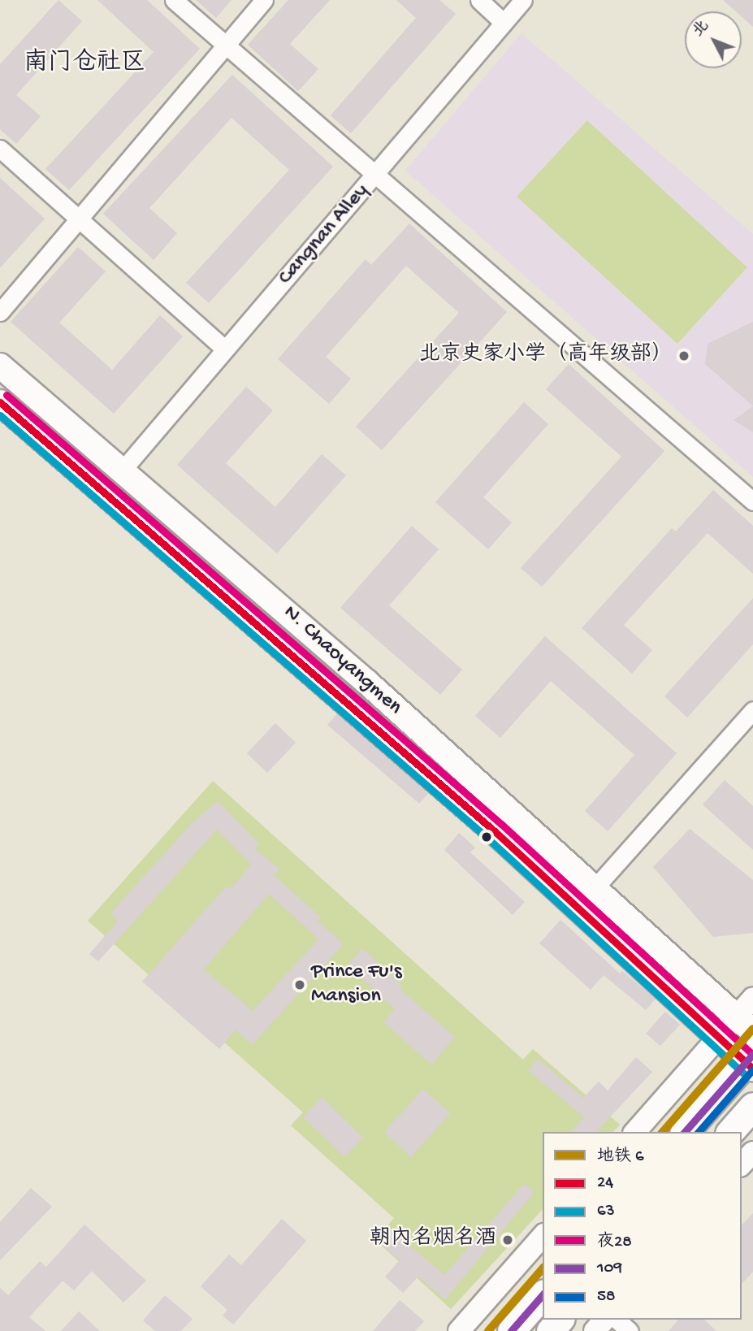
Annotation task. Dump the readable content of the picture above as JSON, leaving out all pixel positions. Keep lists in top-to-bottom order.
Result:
{
  "streets": {
    "main road": ["N. Chaoyangmen"],
    "street": ["Cangnan Alley"]
  },
  "crossings": [
    ["Cangnan Alley", "N. Chaoyangmen"]
  ],
  "districts": ["南门仓社区"],
  "places": ["北京史家小学（高年级部）", "Prince Fu's Mansion", "朝内名烟名酒"],
  "lines": [
    "transit line 夜28",
    "transit line 24",
    "transit line 63",
    "metro line 6",
    "transit line 109",
    "transit line 58"
  ],
  "legend": [
    "地铁 6",
    "24",
    "63",
    "夜28",
    "109",
    "58"
  ],
  "north": "top left"
}
